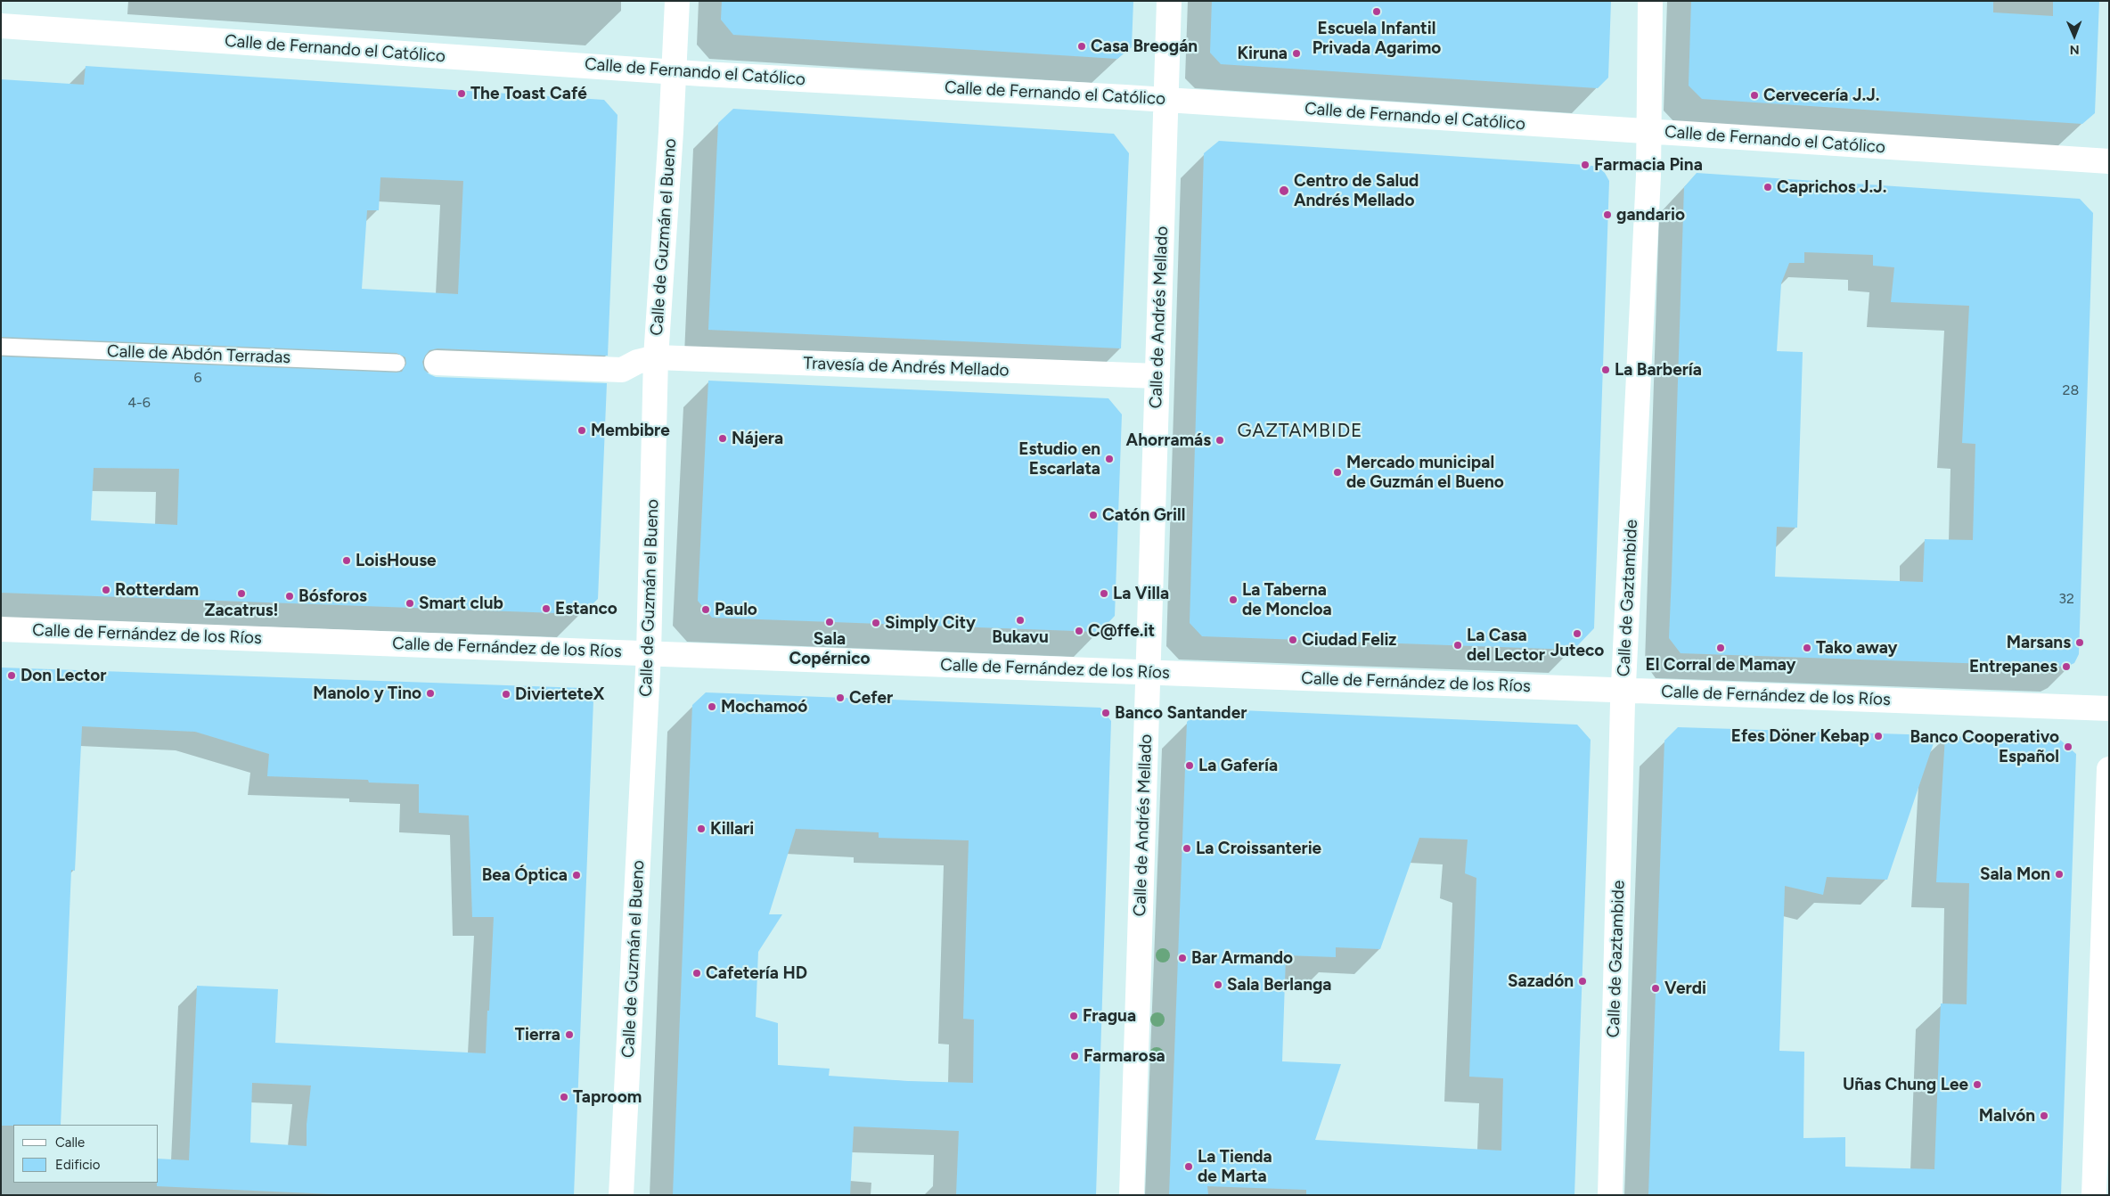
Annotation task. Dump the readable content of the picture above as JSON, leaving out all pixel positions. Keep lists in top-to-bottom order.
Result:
{
  "streets": {
    "street": [
      "Calle de Fernando el Católico",
      "Calle de Guzmán el Bueno",
      "Calle de Andrés Mellado",
      "Travesía de Andrés Mellado",
      "Calle de Gaztambide",
      "Calle de Fernández de los Ríos"
    ],
    "lane": ["Calle de Abdón Terradas"]
  },
  "crossings": [
    ["Calle de Fernando el Católico", "Calle de Guzmán el Bueno"],
    ["Calle de Fernando el Católico", "Calle de Andrés Mellado"],
    ["Calle de Fernando el Católico", "Calle de Gaztambide"],
    ["Calle de Guzmán el Bueno", "Travesía de Andrés Mellado"],
    ["Calle de Guzmán el Bueno", "Calle de Fernández de los Ríos"],
    ["Calle de Andrés Mellado", "Travesía de Andrés Mellado"],
    ["Calle de Andrés Mellado", "Calle de Fernández de los Ríos"],
    ["Calle de Gaztambide", "Calle de Fernández de los Ríos"]
  ],
  "districts": ["GAZTAMBIDE"],
  "places": [
    "Escuela Infantil Privada Agarimo",
    "Casa Breogán",
    "Kiruna",
    "The Toast Café",
    "Cervecería J.J.",
    "Farmacia Pina",
    "Caprichos J.J.",
    "Centro de Salud Andrés Mellado",
    "gandario",
    "La Barbería",
    "Membibre",
    "Nájera",
    "Ahorramás",
    "Estudio en Escarlata",
    "Mercado municipal de Guzmán el Bueno",
    "Catón Grill",
    "LoisHouse",
    "Rotterdam",
    "Zacatrus!",
    "La Villa",
    "Bósforos",
    "La Taberna de Moncloa",
    "Smart club",
    "Estanco",
    "Paulo",
    "Bukavu",
    "Sala Copérnico",
    "Simply City",
    "C@ffe.it",
    "Juteco",
    "Ciudad Feliz",
    "Marsans",
    "La Casa del Lector",
    "El Corral de Mamay",
    "Tako away",
    "Entrepanes",
    "Don Lector",
    "Manolo y Tino",
    "DivierteteX",
    "Cefer",
    "Mochamoó",
    "Banco Santander",
    "Efes Döner Kebap",
    "Banco Cooperativo Español",
    "La Gafería",
    "Killari",
    "La Croissanterie",
    "Sala Mon",
    "Bea Óptica",
    "Bar Armando",
    "Cafetería HD",
    "Sazadón",
    "Sala Berlanga",
    "Verdi",
    "Fragua",
    "Tierra",
    "Farmarosa",
    "Uñas Chung Lee",
    "Taproom",
    "Malvón",
    "La Tienda de Marta"
  ],
  "house_numbers": [
    "6",
    "28",
    "4-6",
    "32"
  ],
  "legend": ["Calle", "Edificio"],
  "north": "bottom"
}
